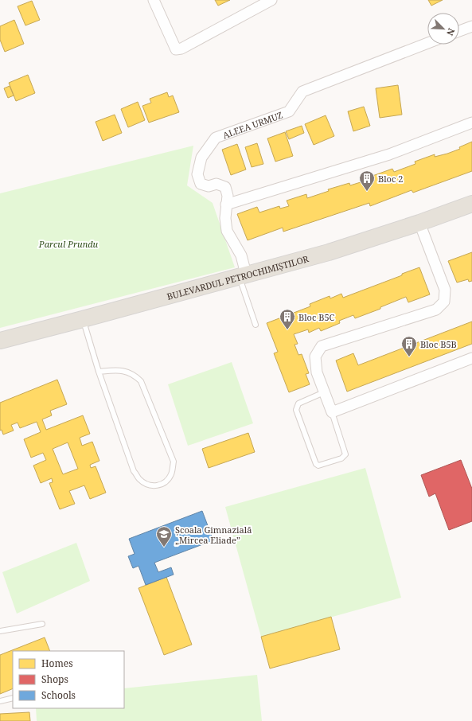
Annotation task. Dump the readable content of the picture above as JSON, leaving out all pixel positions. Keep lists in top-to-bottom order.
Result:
{
  "streets": {
    "main road": ["BULEVARDUL PETROCHIMIȘTILOR"],
    "street": ["ALEEA URMUZ"]
  },
  "crossings": [
    ["ALEEA URMUZ", "BULEVARDUL PETROCHIMIȘTILOR"]
  ],
  "parks": ["Parcul Prundu"],
  "places": {
    "building": ["Bloc 2", "Bloc B5C", "Bloc B5B"],
    "school or university": ["Școala Gimnazială „Mircea Eliade”"]
  },
  "legend": ["Homes", "Shops", "Schools"],
  "north": "bottom right"
}
